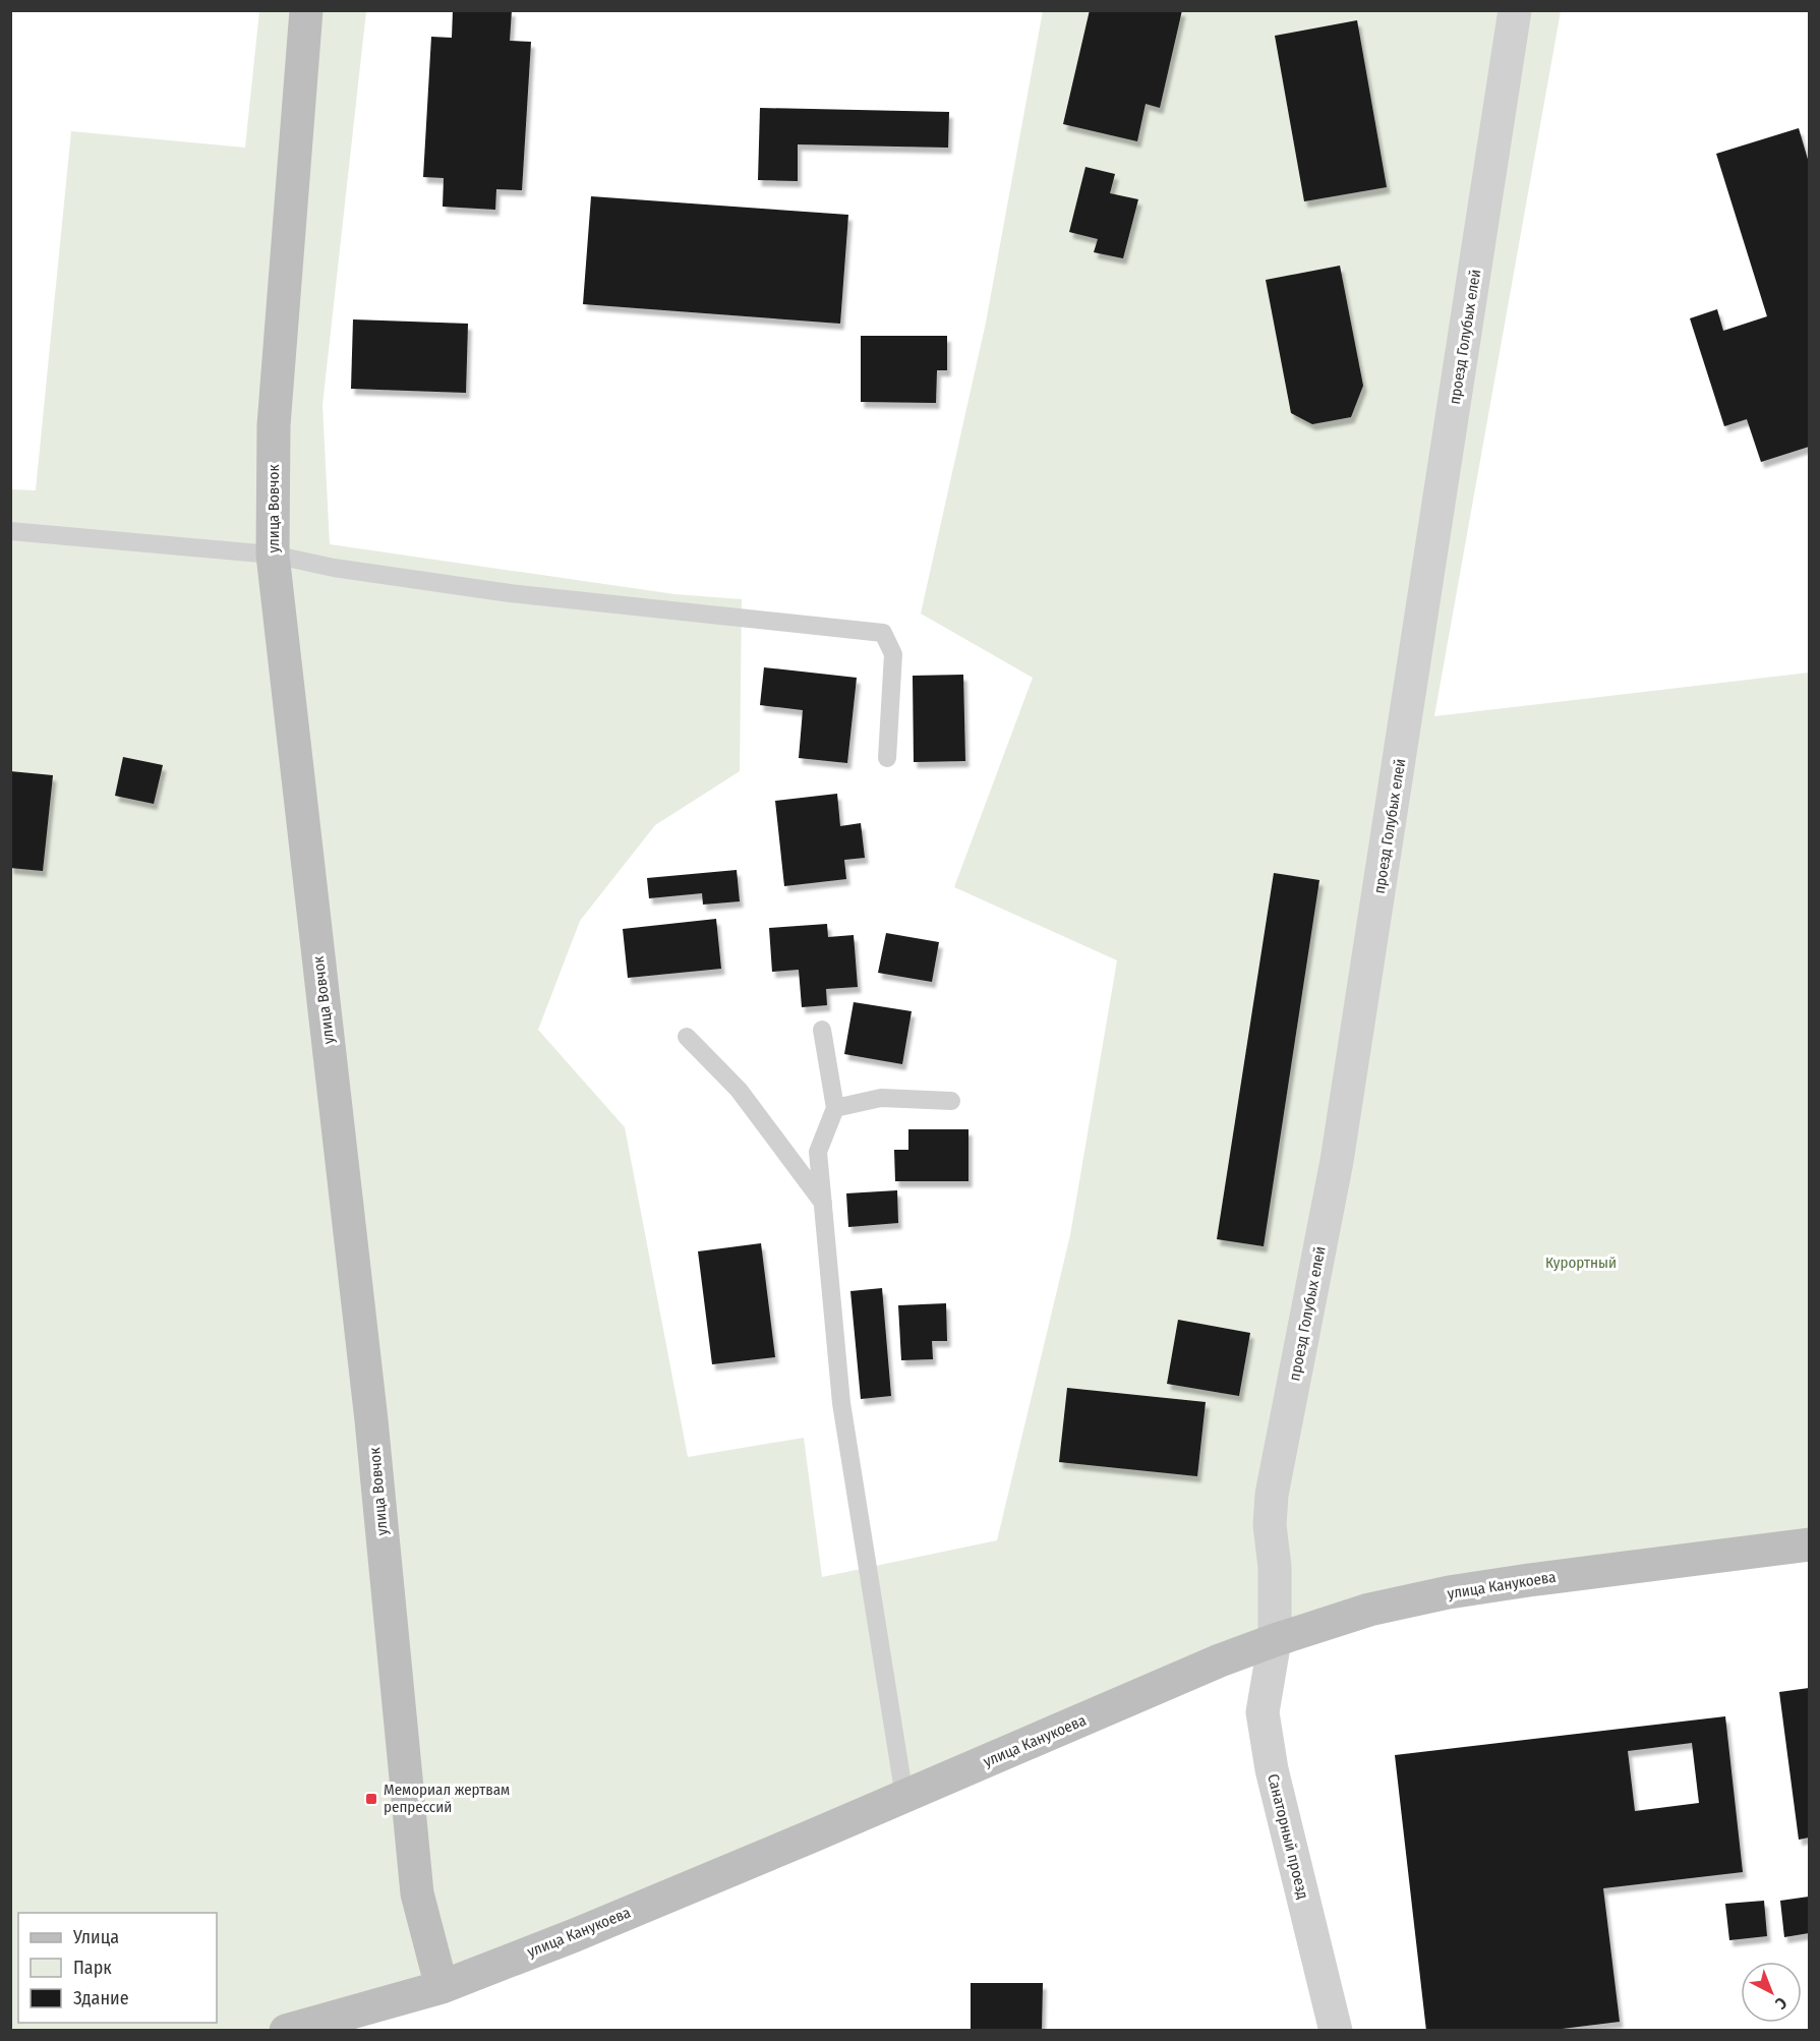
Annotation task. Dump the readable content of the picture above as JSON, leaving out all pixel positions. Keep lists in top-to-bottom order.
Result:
{
  "streets": {
    "street": [
      "проезд Голубых елей",
      "улица Вовчок",
      "улица Канукоева",
      "Санаторный проезд"
    ]
  },
  "crossings": [
    ["проезд Голубых елей", "улица Канукоева"],
    ["проезд Голубых елей", "Санаторный проезд"],
    ["улица Вовчок", "улица Канукоева"],
    ["улица Канукоева", "Санаторный проезд"]
  ],
  "parks": ["Курортный"],
  "places": {
    "transit": ["Мемориал жертвам репрессий"]
  },
  "legend": ["Улица", "Парк", "Здание"],
  "north": "bottom right"
}
